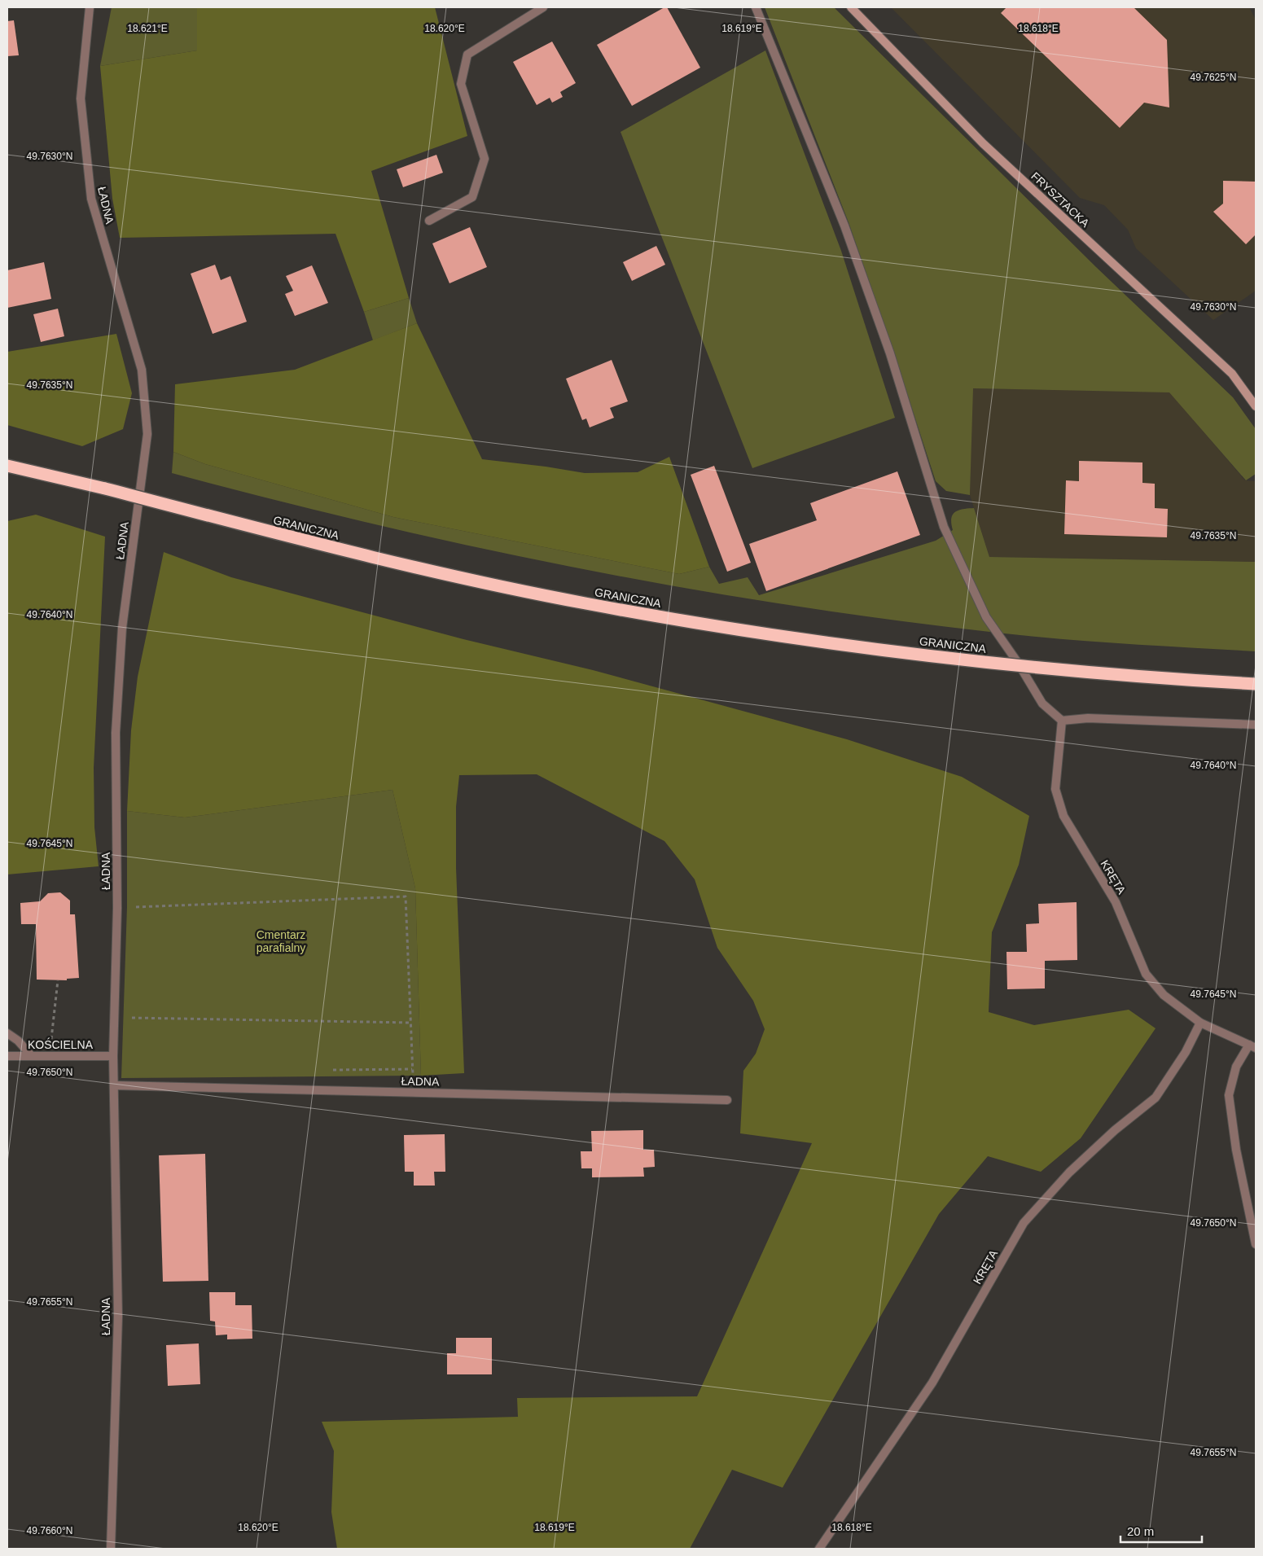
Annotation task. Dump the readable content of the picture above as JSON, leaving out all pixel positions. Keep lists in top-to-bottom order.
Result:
{
  "streets": {
    "highway": ["GRANICZNA"],
    "street": [
      "FRYSZTACKA",
      "ŁADNA",
      "KRĘTA",
      "KOŚCIELNA"
    ]
  },
  "crossings": [
    ["ŁADNA", "KOŚCIELNA"]
  ],
  "parks": ["Cmentarz parafialny"],
  "scale_bar": "20 m",
  "coordinates": [
    "18.621°E",
    "18.620°E",
    "18.619°E",
    "18.618°E",
    "49.7625°N",
    "49.7630°N",
    "49.7635°N",
    "49.7640°N",
    "49.7645°N",
    "49.7650°N",
    "49.7655°N",
    "49.7660°N"
  ]
}
